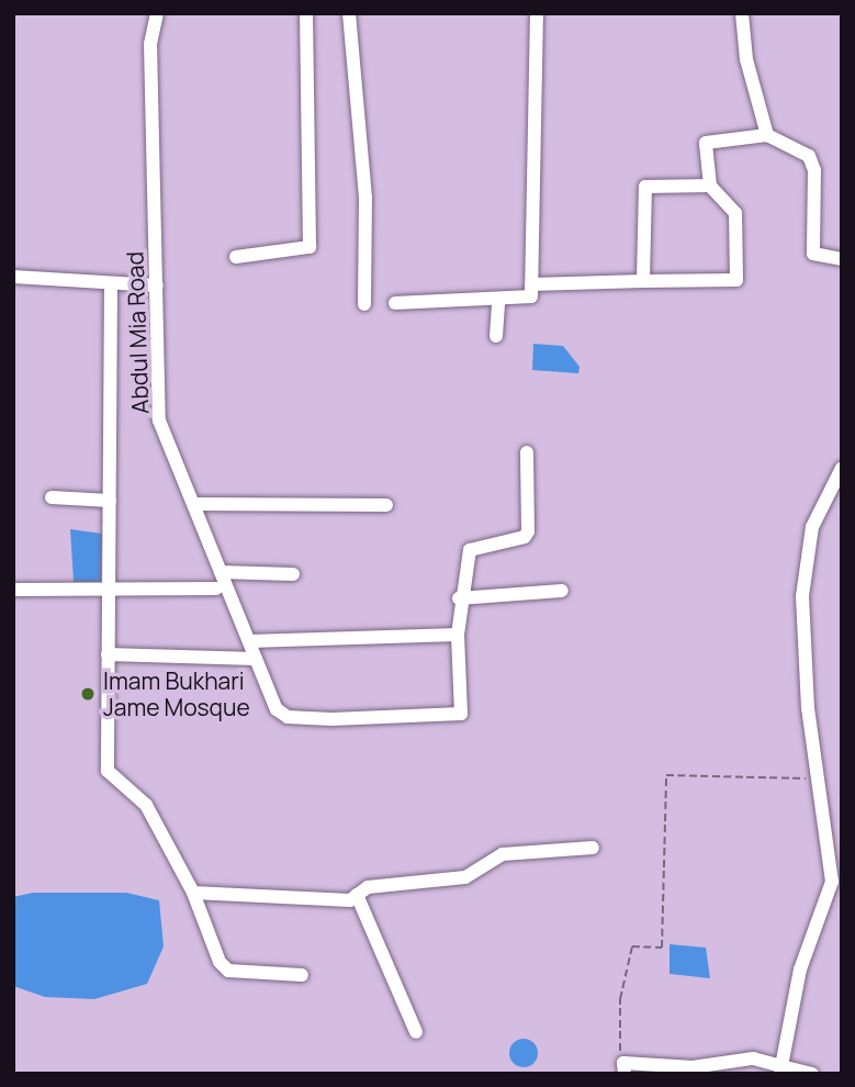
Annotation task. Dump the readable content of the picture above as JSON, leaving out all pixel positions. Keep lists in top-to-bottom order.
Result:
{
  "streets": {
    "street": ["Abdul Mia Road"]
  },
  "places": ["Imam Bukhari Jame Mosque"]
}
